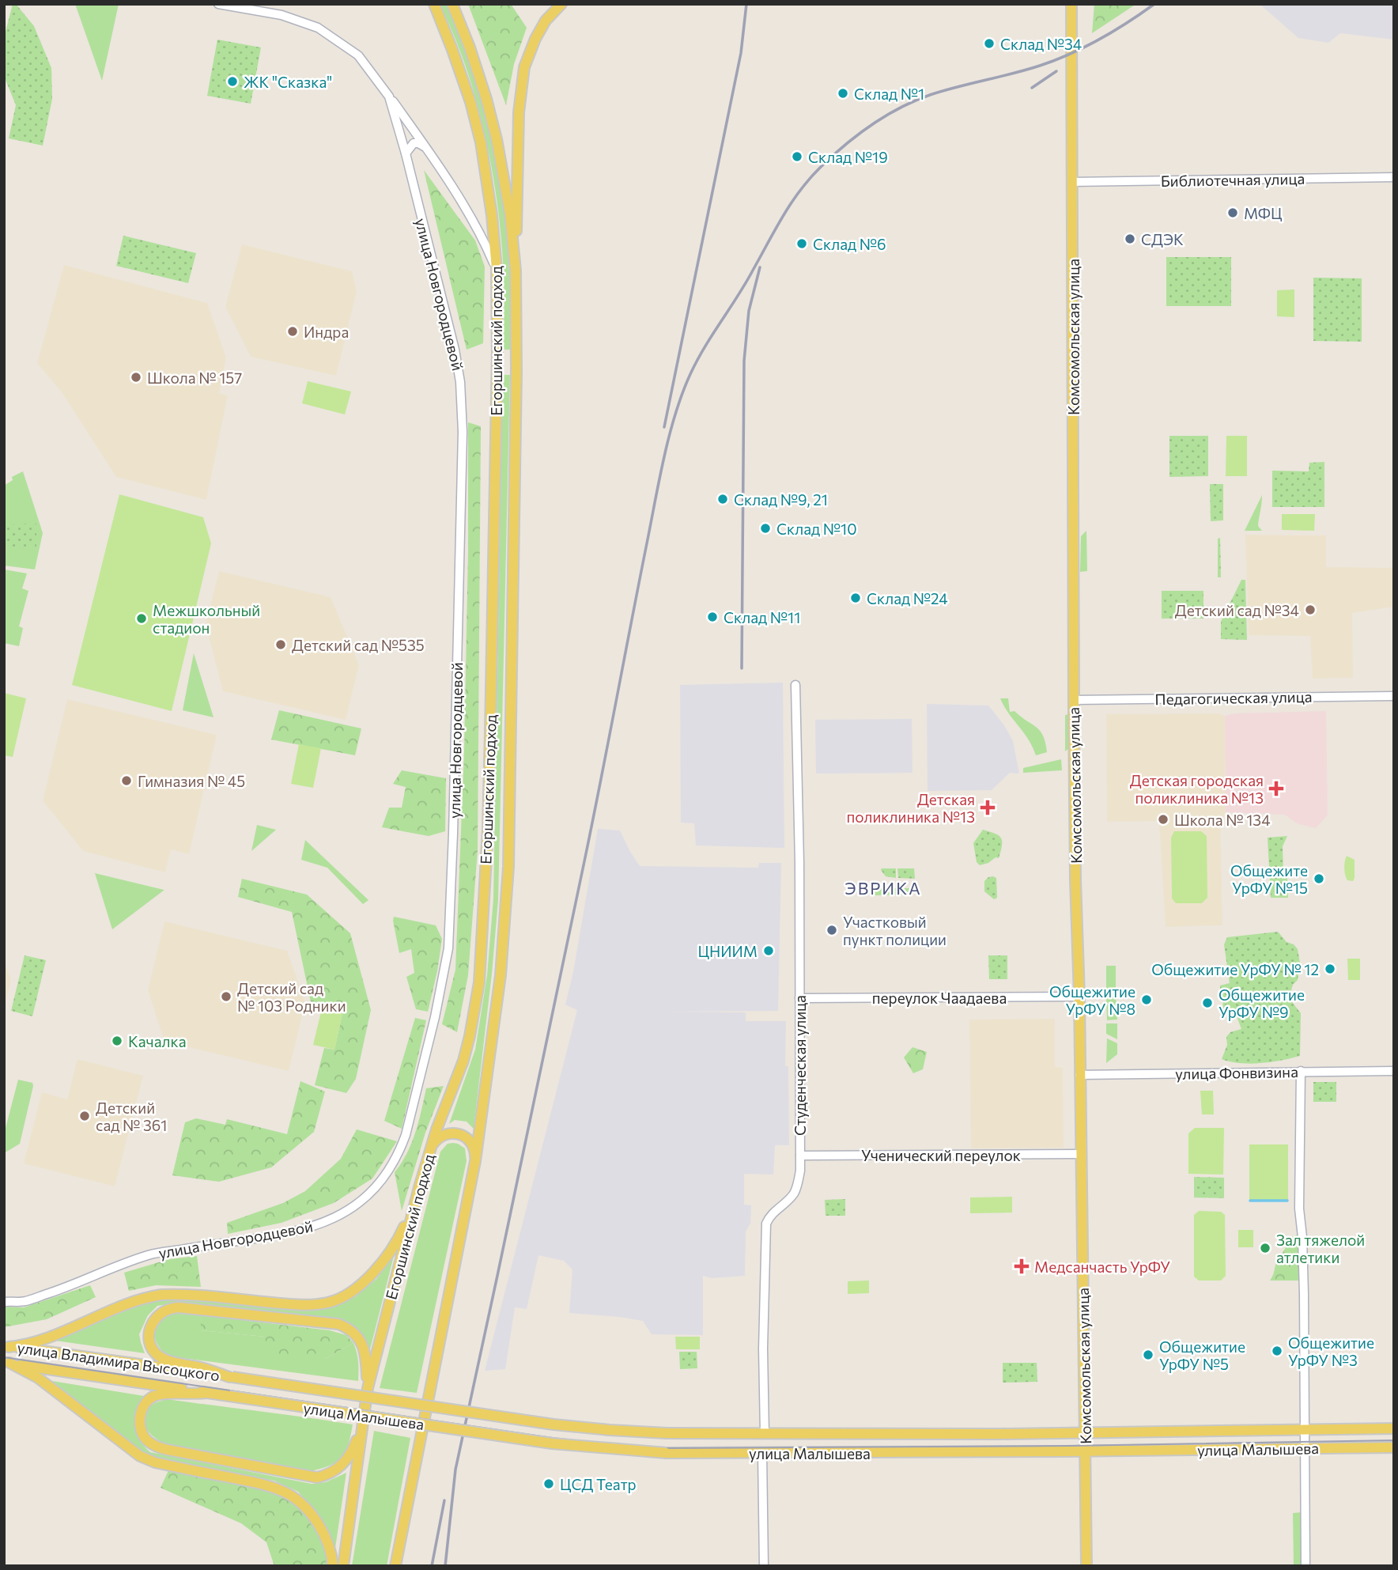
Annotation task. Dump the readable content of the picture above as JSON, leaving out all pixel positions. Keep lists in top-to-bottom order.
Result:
{
  "streets": {
    "main road": [
      "Комсомольская улица",
      "Егоршинский подход",
      "улица Владимира Высоцкого",
      "улица Малышева"
    ],
    "street": [
      "Библиотечная улица",
      "улица Новгородцевой",
      "Педагогическая улица",
      "переулок Чаадаева",
      "Студенческая улица",
      "улица Фонвизина",
      "Ученический переулок"
    ]
  },
  "crossings": [
    ["Библиотечная улица", "Комсомольская улица"],
    ["Комсомольская улица", "Педагогическая улица"],
    ["Комсомольская улица", "переулок Чаадаева"],
    ["Комсомольская улица", "улица Фонвизина"],
    ["Комсомольская улица", "Ученический переулок"],
    ["Комсомольская улица", "улица Малышева"],
    ["переулок Чаадаева", "Студенческая улица"],
    ["Студенческая улица", "Ученический переулок"],
    ["Студенческая улица", "улица Малышева"],
    ["улица Владимира Высоцкого", "улица Малышева"]
  ],
  "districts": ["ЭВРИКА"],
  "places": {
    "other": [
      "Склад №34",
      "ЖК \"Сказка\"",
      "Склад №1",
      "Склад №19",
      "МФЦ",
      "СДЭК",
      "Склад №6",
      "Индра",
      "Школа № 157",
      "Склад №9, 21",
      "Склад №10",
      "Склад №24",
      "Детский сад №34",
      "Склад №11",
      "Межшкольный стадион",
      "Детский сад №535",
      "Гимназия № 45",
      "Школа № 134",
      "Общежите УрФУ №15",
      "Участковый пункт полиции",
      "ЦНИИМ",
      "Общежитие УрФУ № 12",
      "Детский сад № 103 Родники",
      "Общежитие УрФУ №8",
      "Общежитие УрФУ №9",
      "Качалка",
      "Детский сад № 361",
      "Зал тяжелой атлетики",
      "Общежитие УрФУ №3",
      "Общежитие УрФУ №5",
      "ЦСД Театр"
    ],
    "health": ["Детская городская поликлиника №13", "Детская поликлиника №13", "Медсанчасть УрФУ"]
  }
}
